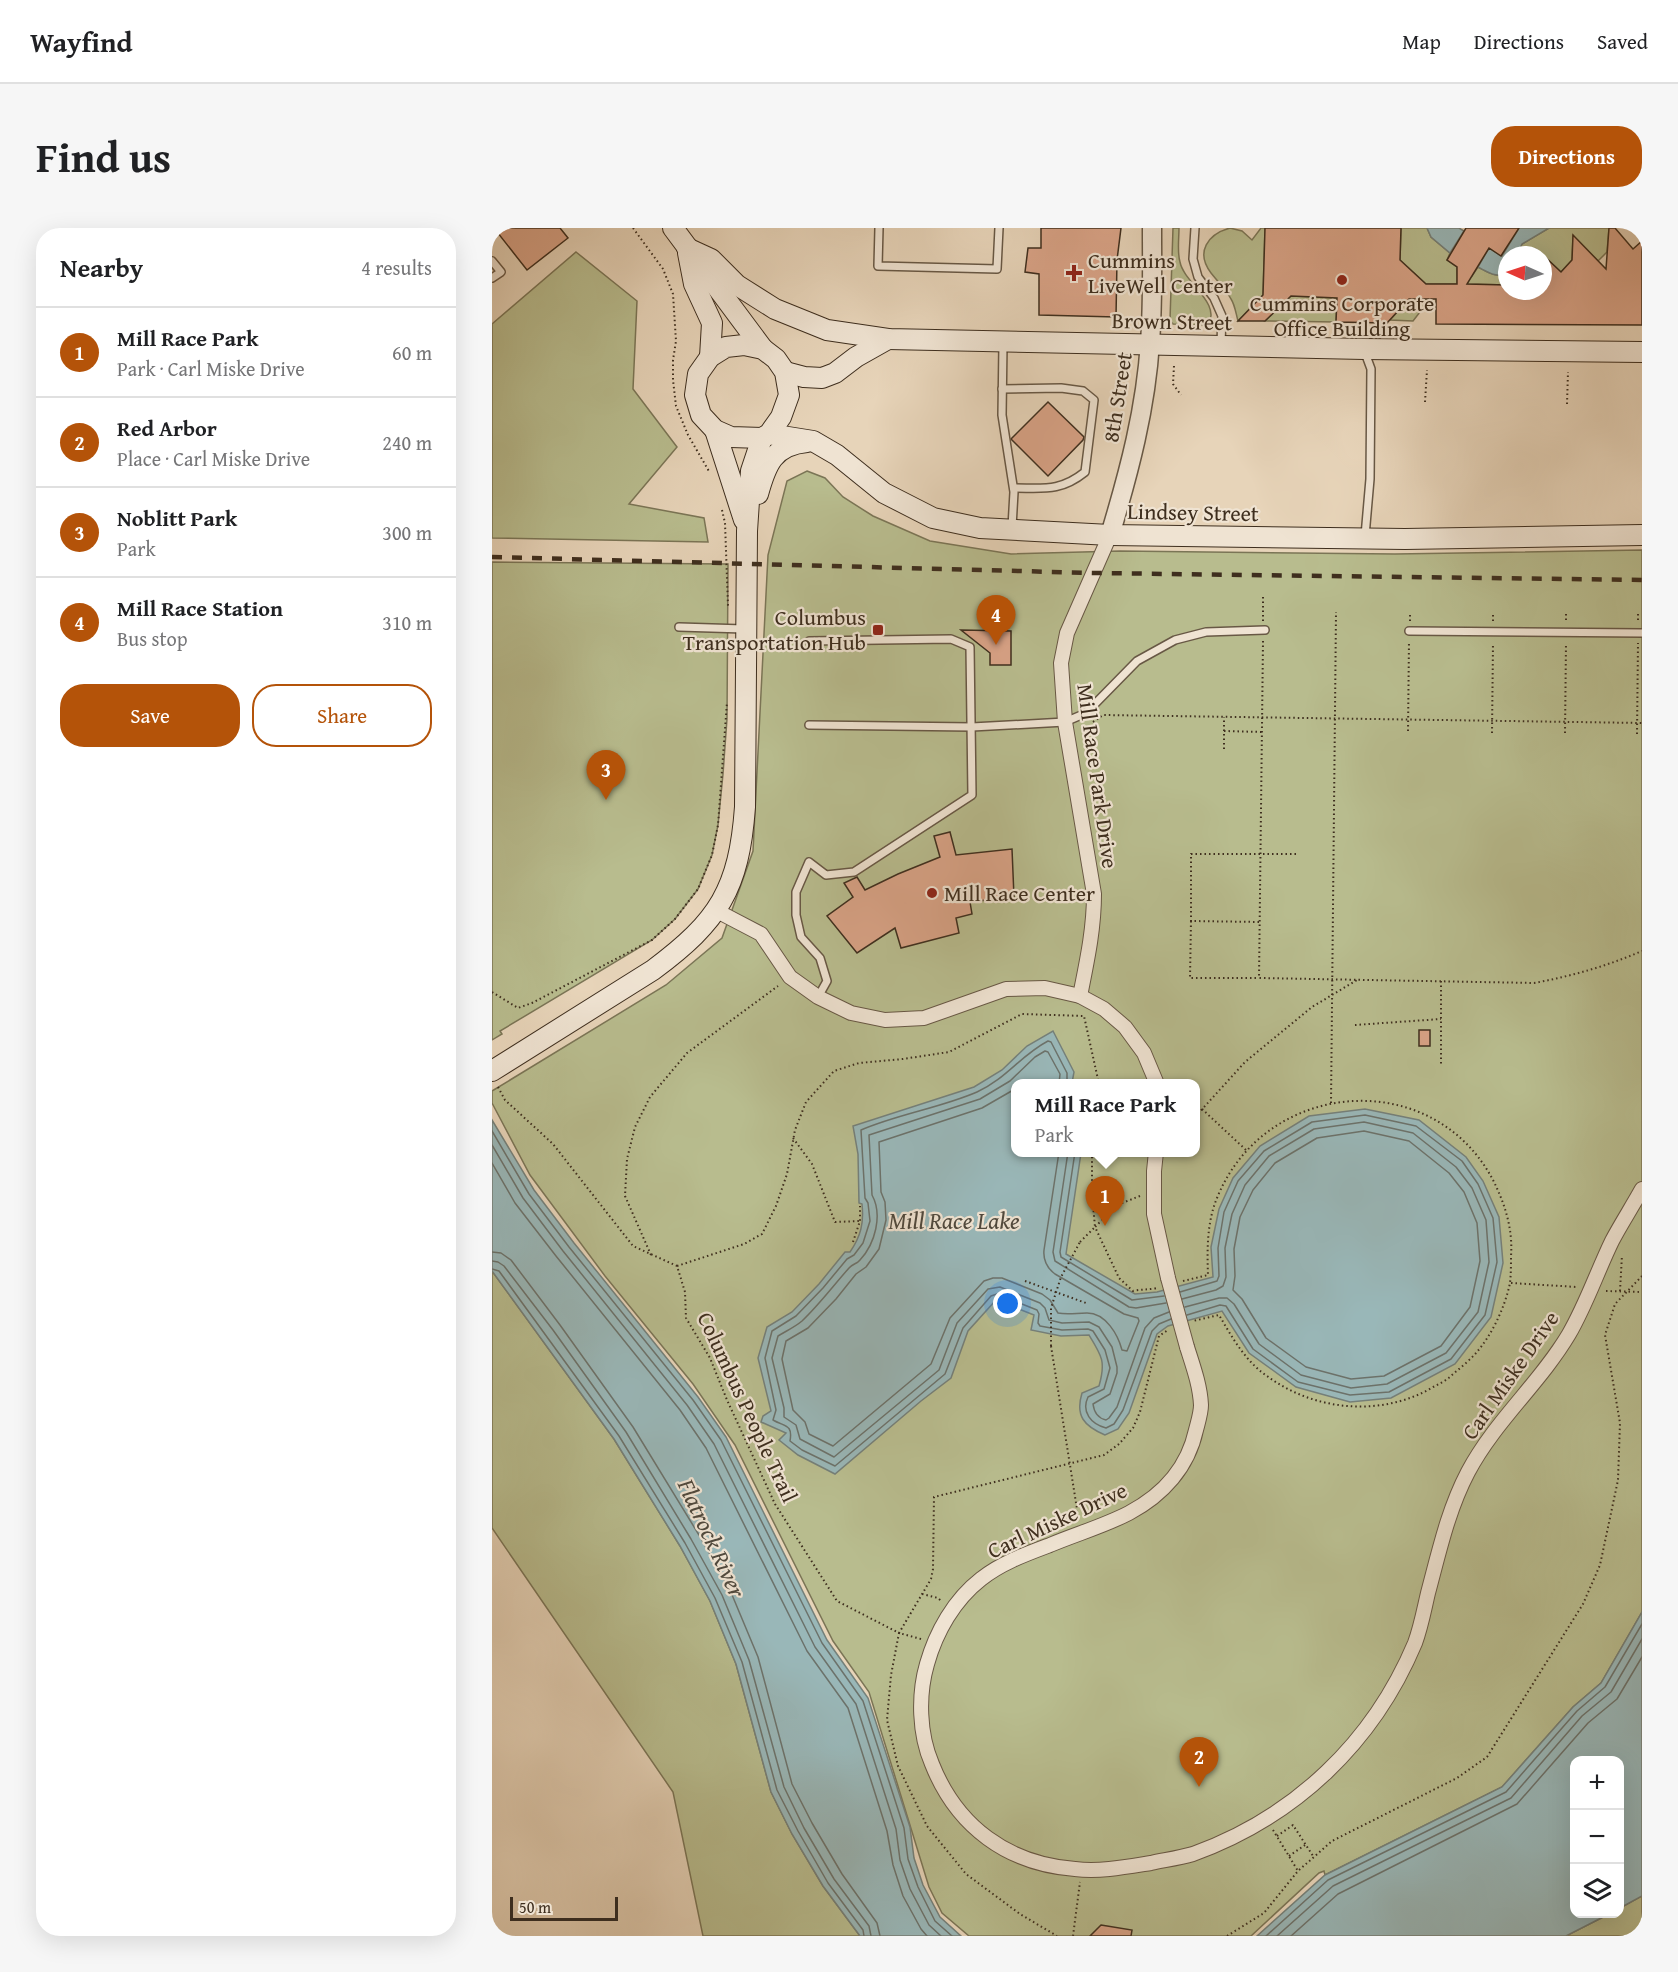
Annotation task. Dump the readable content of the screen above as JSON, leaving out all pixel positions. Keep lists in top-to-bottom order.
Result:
{
  "streets": {
    "main road": ["Brown Street", "Lindsey Street"],
    "street": ["8th Street", "Mill Race Park Drive", "Carl Miske Drive"],
    "path": ["Columbus People Trail"]
  },
  "crossings": [
    ["Brown Street", "8th Street"],
    ["8th Street", "Lindsey Street"],
    ["8th Street", "Mill Race Park Drive"],
    ["Lindsey Street", "Mill Race Park Drive"],
    ["Carl Miske Drive", "Columbus People Trail"]
  ],
  "water": ["Mill Race Lake", "Flatrock River"],
  "places": {
    "health": ["Cummins LiveWell Center"],
    "other": ["Cummins Corporate Office Building", "Mill Race Center"],
    "transit": ["Columbus Transportation Hub"]
  },
  "scale_bar": "50 m",
  "north": "left",
  "page": {
    "header": "Wayfind",
    "nav": ["Map", "Directions", "Saved"],
    "title": "Find us",
    "buttons": [
      "Directions",
      ["Save", "Share"]
    ],
    "heading": ["Nearby", "4 results"],
    "list": [
      {
        "mark": "1",
        "name": "Mill Race Park",
        "note": "Park · Carl Miske Drive",
        "value": "60 m"
      },
      {
        "mark": "2",
        "name": "Red Arbor",
        "note": "Place · Carl Miske Drive",
        "value": "240 m"
      },
      {
        "mark": "3",
        "name": "Noblitt Park",
        "note": "Park",
        "value": "300 m"
      },
      {
        "mark": "4",
        "name": "Mill Race Station",
        "note": "Bus stop",
        "value": "310 m"
      }
    ],
    "pins": [
      "4",
      "3",
      "1",
      "2"
    ],
    "popup": ["Mill Race Park", "Park"],
    "map_buttons": ["+", "−"],
    "scale": "50 m"
  }
}
